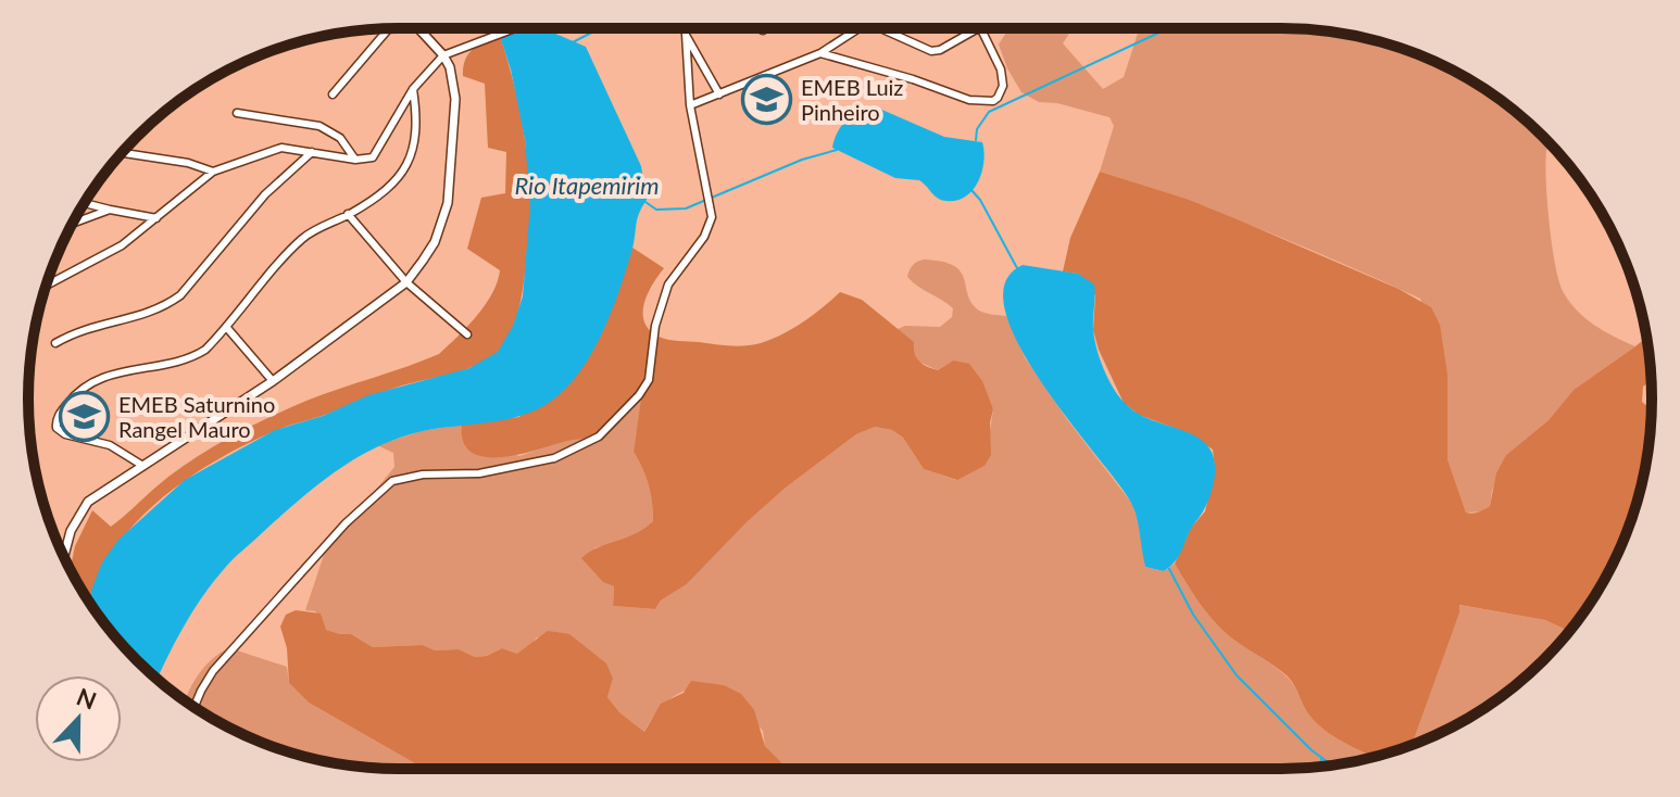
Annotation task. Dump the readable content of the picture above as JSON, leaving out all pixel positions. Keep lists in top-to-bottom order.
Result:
{
  "water": ["Rio Itapemirim"],
  "places": {
    "school or university": ["EMEB Luiz Pinheiro", "EMEB Saturnino Rangel Mauro"]
  },
  "north": "top"
}
